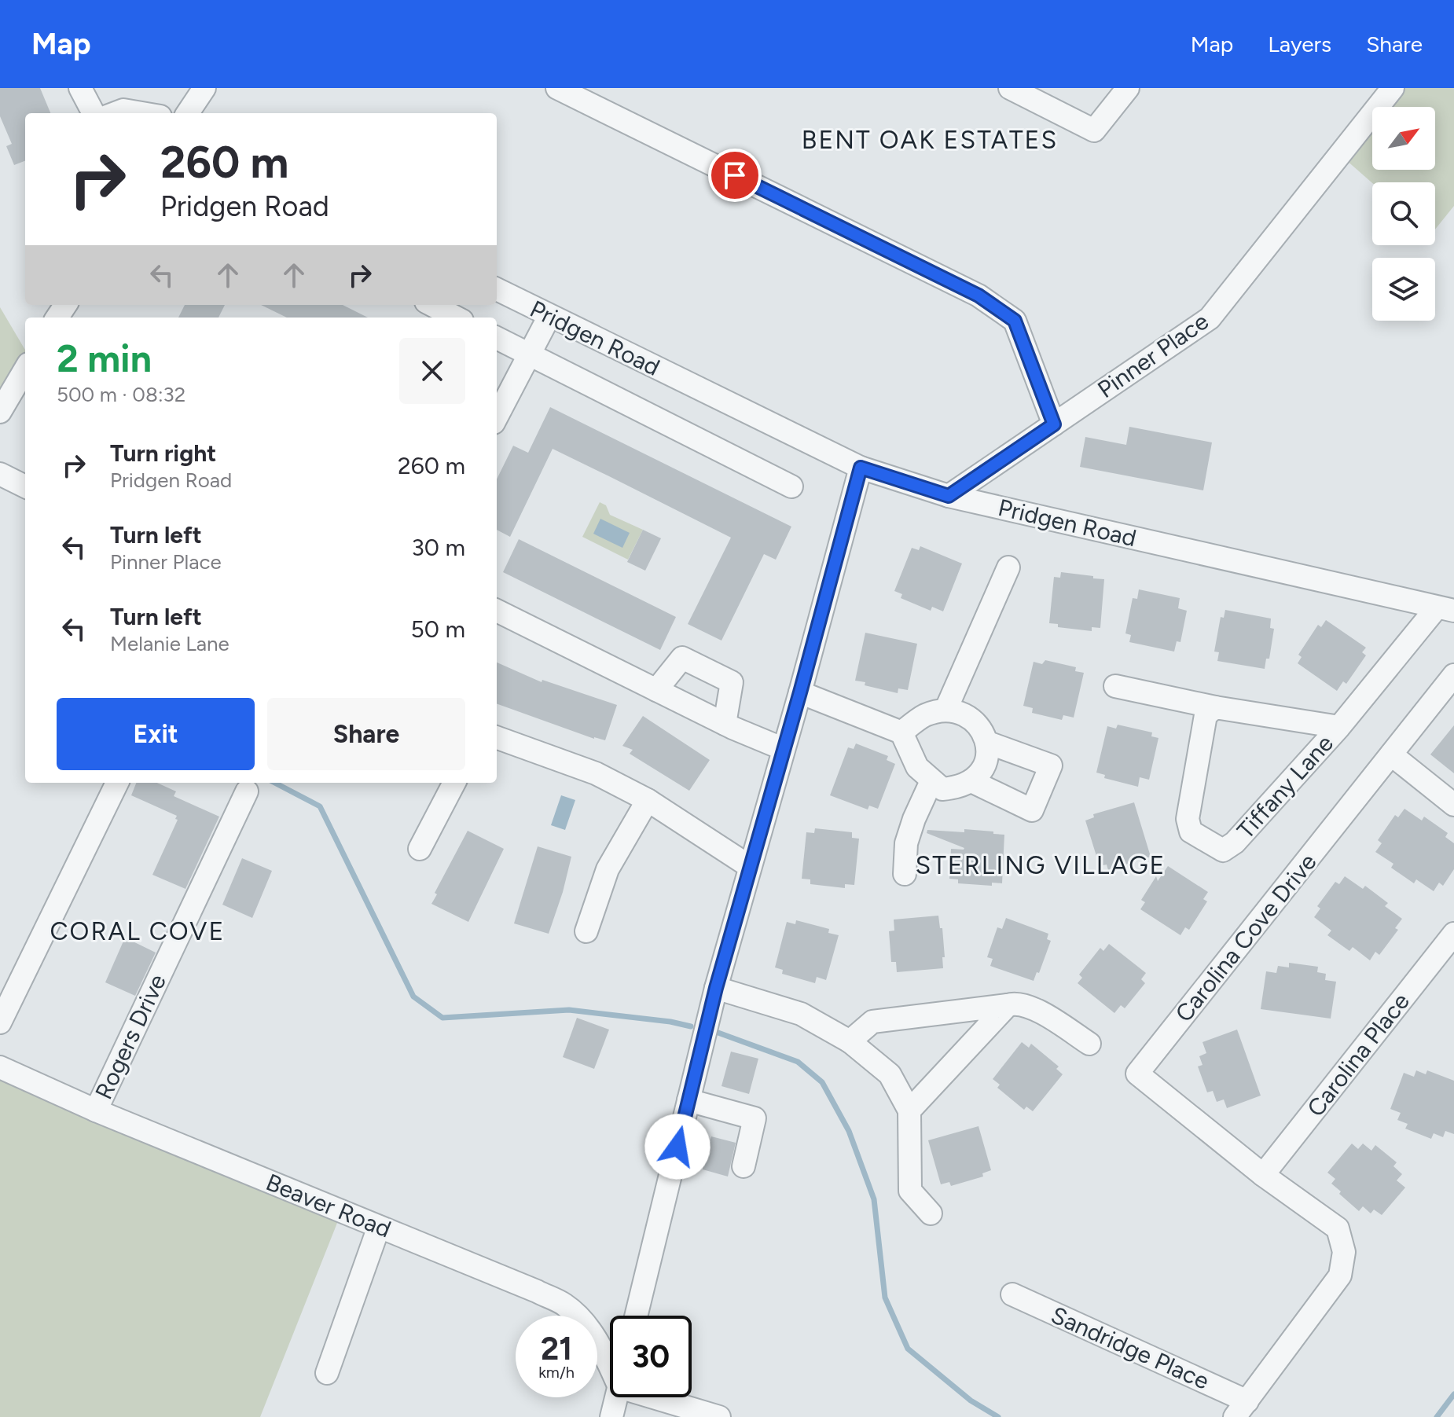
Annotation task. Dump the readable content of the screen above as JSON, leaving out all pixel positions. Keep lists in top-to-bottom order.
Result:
{
  "streets": {
    "street": [
      "Pridgen Road",
      "Pinner Place",
      "Tiffany Lane",
      "Carolina Cove Drive",
      "Rogers Drive",
      "Carolina Place",
      "Beaver Road",
      "Sandridge Place"
    ]
  },
  "crossings": [
    ["Pridgen Road", "Pinner Place"],
    ["Pridgen Road", "Tiffany Lane"],
    ["Carolina Cove Drive", "Carolina Place"],
    ["Rogers Drive", "Beaver Road"]
  ],
  "districts": ["BENT OAK ESTATES", "STERLING VILLAGE", "CORAL COVE"],
  "north": "top right",
  "page": {
    "header": "Map",
    "nav": ["Map", "Layers", "Share"],
    "turn": ["260 m", "Pridgen Road"],
    "heading": ["2 min", "500 m · 08:32"],
    "list": [
      {
        "name": "Turn right",
        "note": "Pridgen Road",
        "value": "260 m"
      },
      {
        "name": "Turn left",
        "note": "Pinner Place",
        "value": "30 m"
      },
      {
        "name": "Turn left",
        "note": "Melanie Lane",
        "value": "50 m"
      }
    ],
    "buttons": ["Exit", "Share"],
    "speed": "21 km/h",
    "limit": "30"
  }
}
